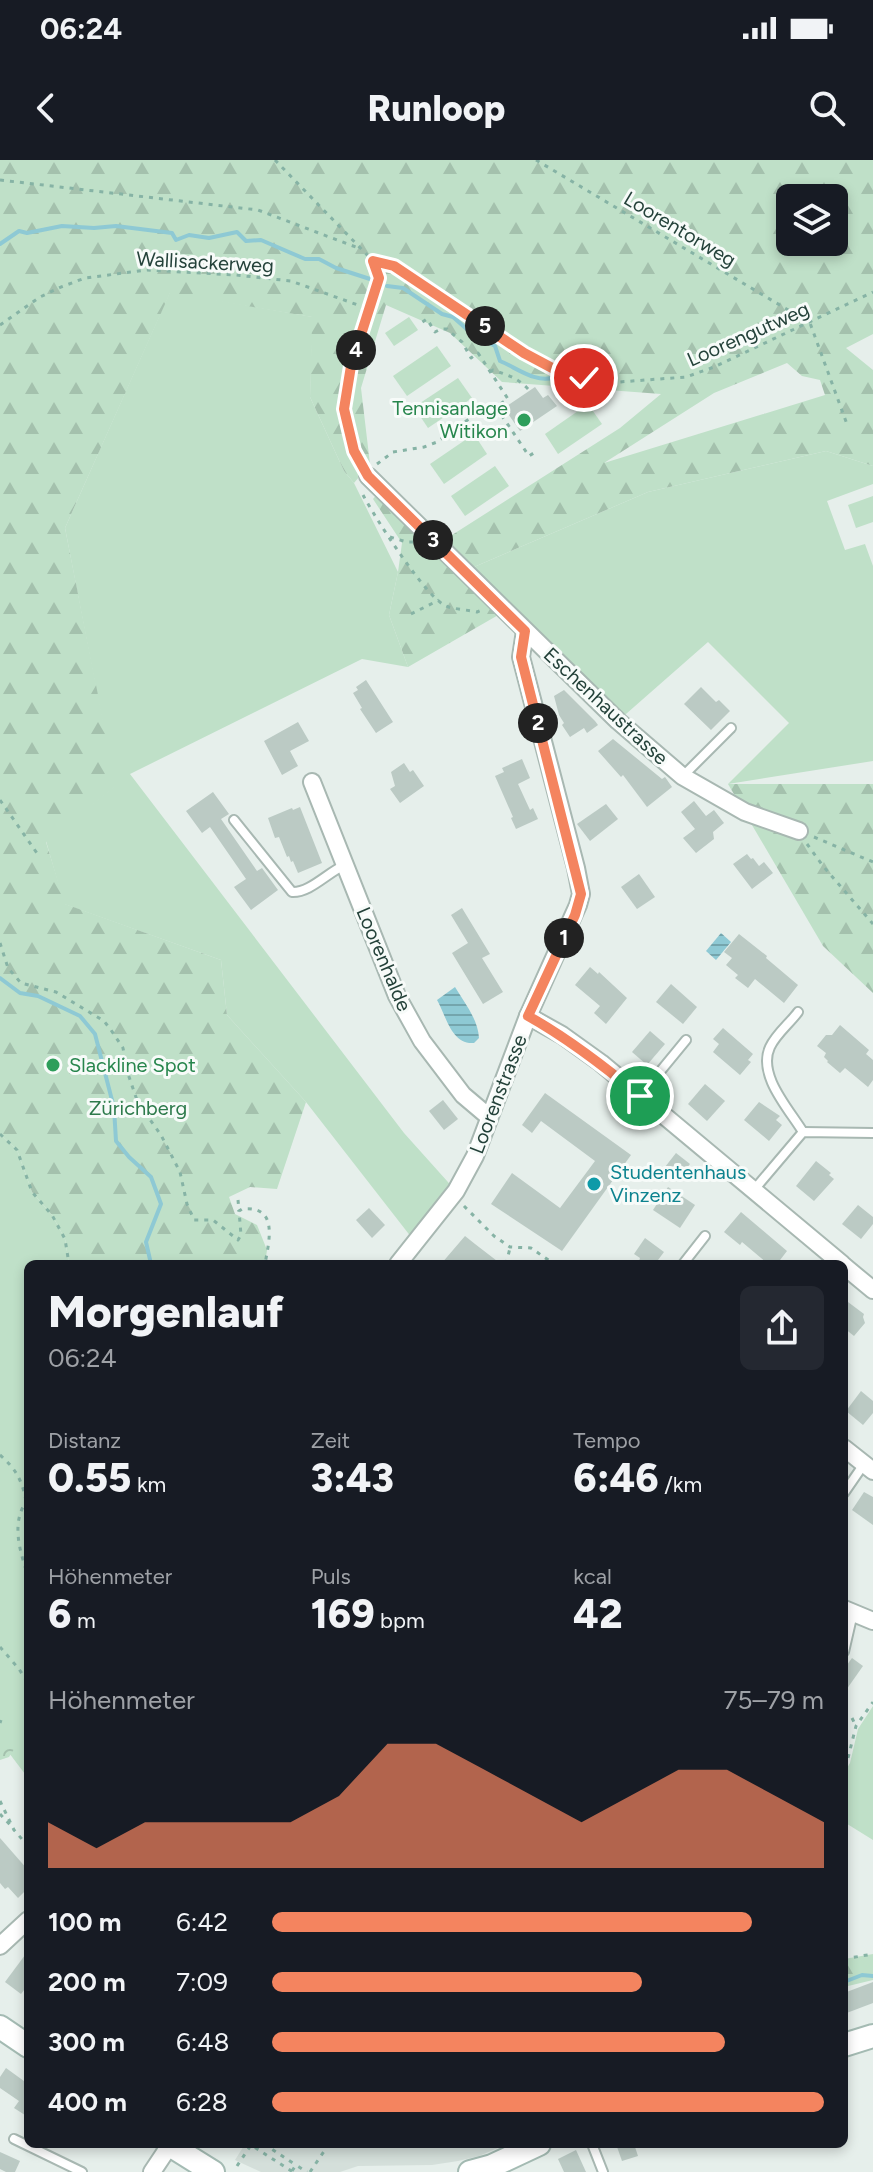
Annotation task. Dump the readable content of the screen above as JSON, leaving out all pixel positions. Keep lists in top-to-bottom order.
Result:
{
  "streets": {
    "street": ["Eschenhaustrasse", "Loorenhalde", "Loorenstrasse"],
    "path": ["Loorentorweg", "Wallisackerweg", "Loorengutweg"]
  },
  "crossings": [
    ["Loorentorweg", "Loorengutweg"],
    ["Eschenhaustrasse", "Loorenstrasse"],
    ["Loorenhalde", "Loorenstrasse"]
  ],
  "parks": ["Zürichberg"],
  "places": ["Tennisanlage Witikon", "Slackline Spot", "Studentenhaus Vinzenz"],
  "page": {
    "status": "06:24",
    "header": "Runloop",
    "pins": [
      "5",
      "4",
      "3",
      "2",
      "1"
    ],
    "heading": ["Morgenlauf", "06:24"],
    "stats": [
      ["Distanz", "0.55 km"],
      ["Zeit", "3:43"],
      ["Tempo", "6:46 /km"],
      ["Höhenmeter", "6 m"],
      ["Puls", "169 bpm"],
      ["kcal", "42"]
    ],
    "chart": ["Höhenmeter", "75–79 m"],
    "list": [
      {
        "name": "100 m",
        "note": "6:42"
      },
      {
        "name": "200 m",
        "note": "7:09"
      },
      {
        "name": "300 m",
        "note": "6:48"
      },
      {
        "name": "400 m",
        "note": "6:28"
      }
    ]
  }
}
